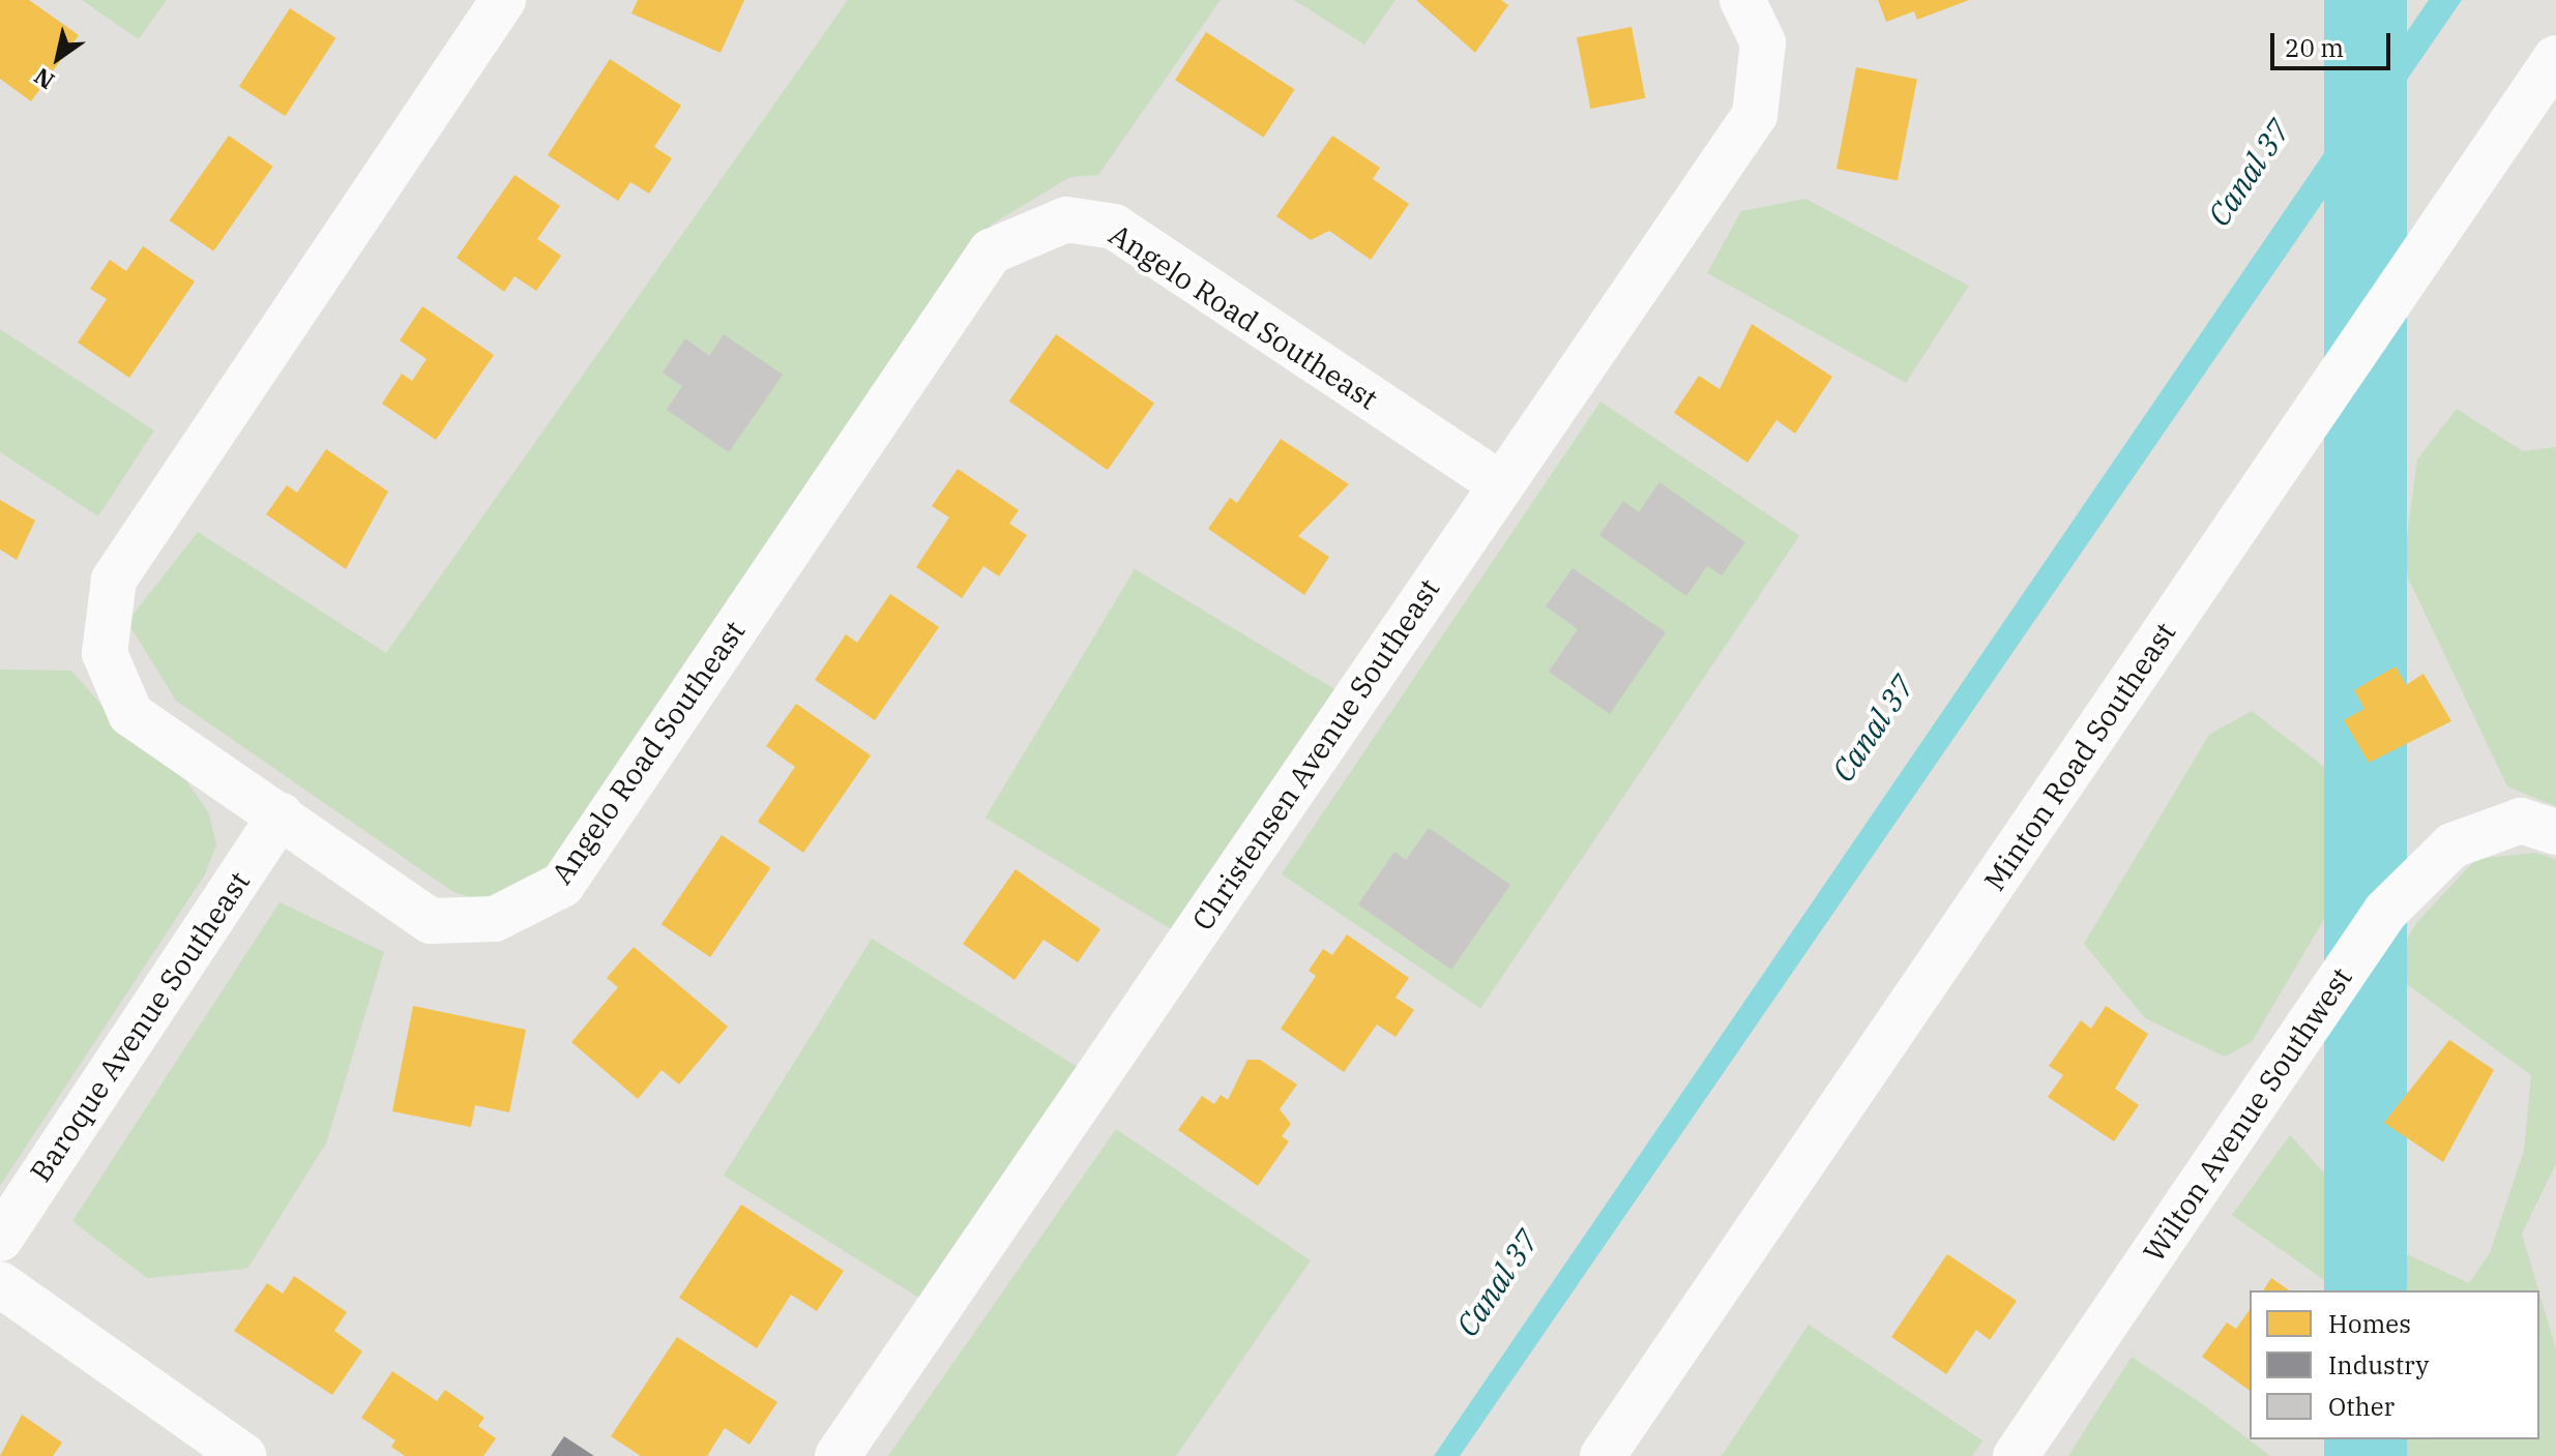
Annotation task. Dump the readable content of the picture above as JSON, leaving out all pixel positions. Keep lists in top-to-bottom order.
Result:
{
  "streets": {
    "street": [
      "Angelo Road Southeast",
      "Christensen Avenue Southeast",
      "Minton Road Southeast",
      "Baroque Avenue Southeast",
      "Wilton Avenue Southwest"
    ]
  },
  "crossings": [
    ["Angelo Road Southeast", "Christensen Avenue Southeast"],
    ["Angelo Road Southeast", "Baroque Avenue Southeast"]
  ],
  "water": ["Canal 37"],
  "legend": ["Homes", "Industry", "Other"],
  "scale_bar": "20 m",
  "north": "bottom left"
}
